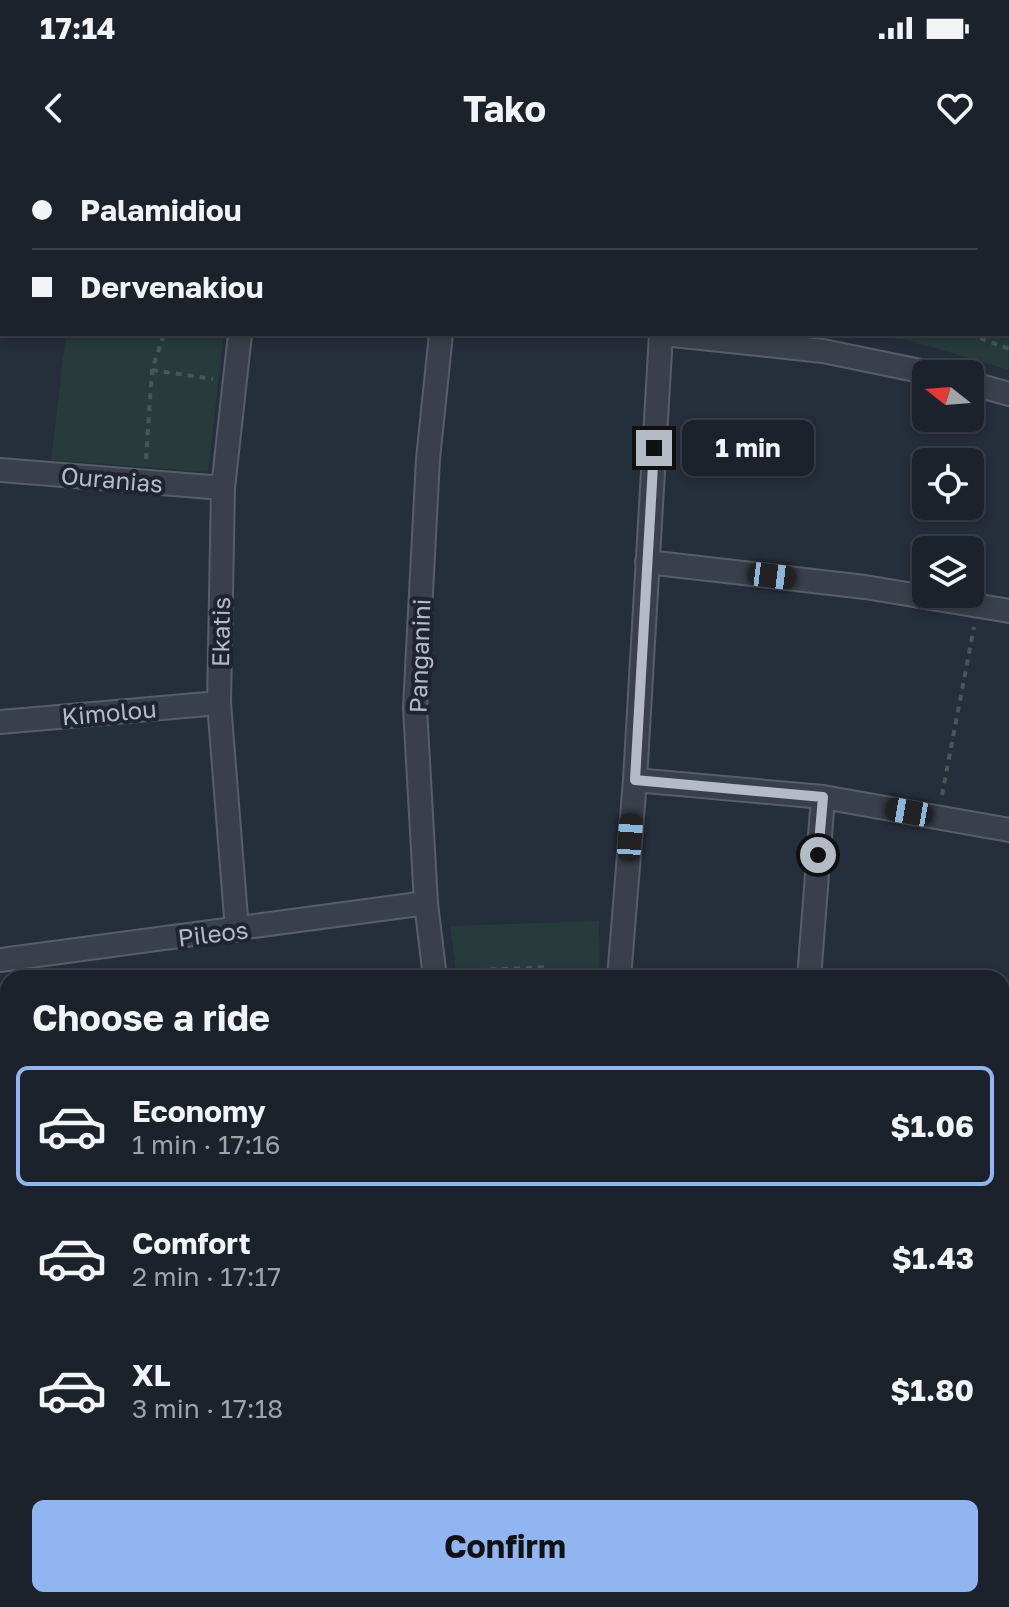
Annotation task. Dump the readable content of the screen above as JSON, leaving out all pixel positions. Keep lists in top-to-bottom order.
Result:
{
  "streets": {
    "street": [
      "Ouranias",
      "Ekatis",
      "Panganini",
      "Kimolou",
      "Pileos"
    ]
  },
  "crossings": [
    ["Ouranias", "Ekatis"],
    ["Ekatis", "Kimolou"],
    ["Ekatis", "Pileos"],
    ["Panganini", "Pileos"]
  ],
  "north": "left",
  "page": {
    "status": "17:14",
    "header": "Tako",
    "banner": ["Palamidiou", "Dervenakiou"],
    "bubble": "1 min",
    "heading": "Choose a ride",
    "list": [
      {
        "name": "Economy",
        "note": "1 min · 17:16",
        "value": "$1.06"
      },
      {
        "name": "Comfort",
        "note": "2 min · 17:17",
        "value": "$1.43"
      },
      {
        "name": "XL",
        "note": "3 min · 17:18",
        "value": "$1.80"
      }
    ],
    "buttons": "Confirm"
  }
}
